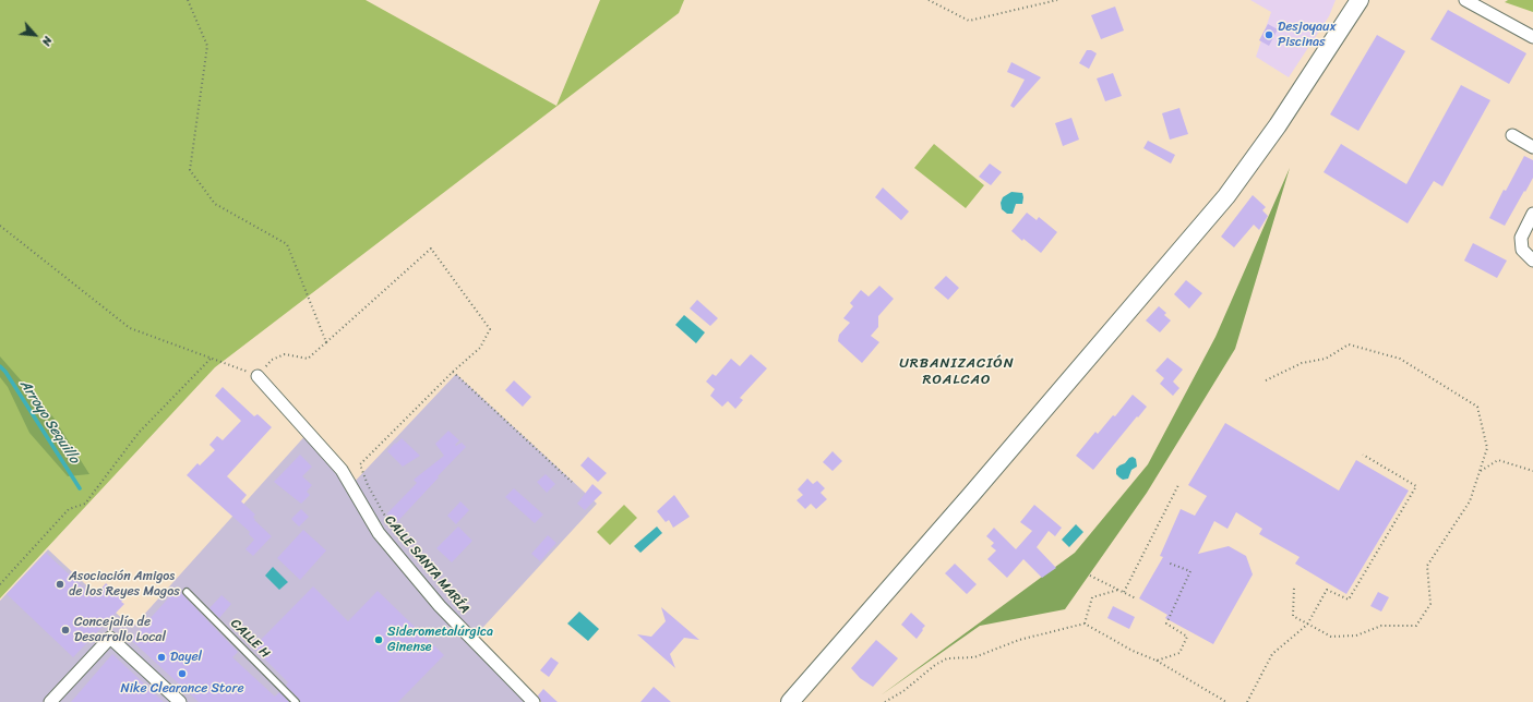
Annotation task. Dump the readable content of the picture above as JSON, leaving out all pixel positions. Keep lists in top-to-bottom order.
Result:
{
  "streets": {
    "street": ["CALLE SANTA MARÍA"],
    "lane": ["CALLE H"]
  },
  "districts": ["URBANIZACIÓN ROALCAO"],
  "water": ["Arroyo Sequillo"],
  "places": [
    "Desjoyaux Piscinas",
    "Asociación Amigos de los Reyes Magos",
    "Concejalía de Desarrollo Local",
    "Siderometalúrgica Ginense",
    "Dayel",
    "Nike Clearance Store"
  ],
  "north": "bottom right"
}
